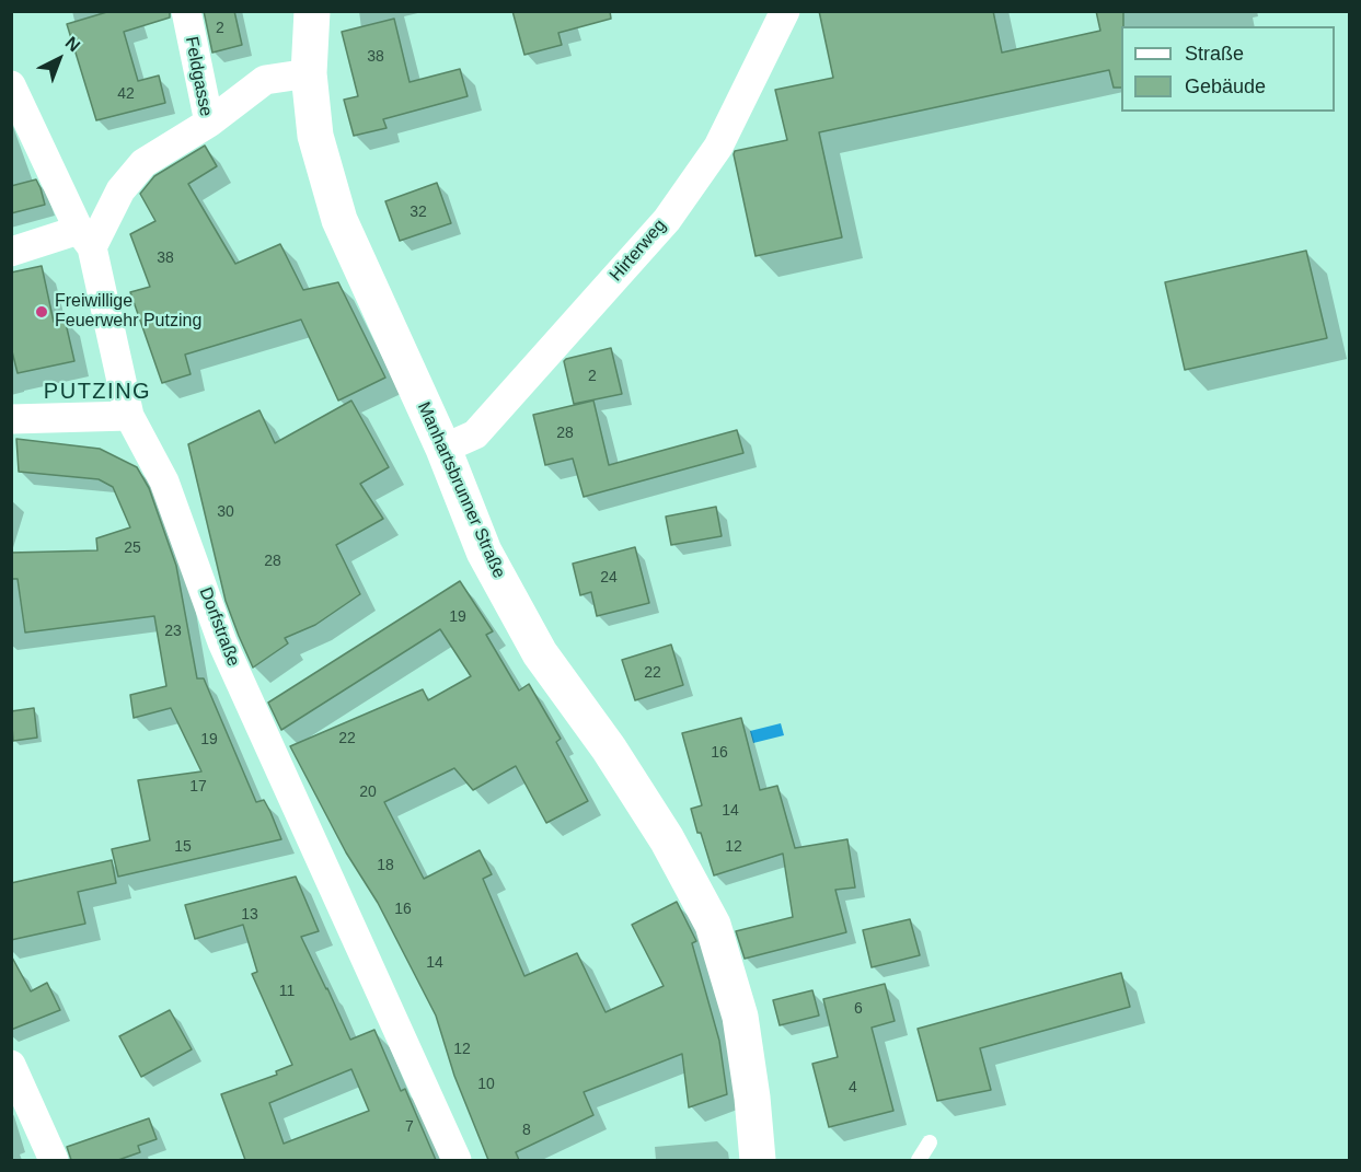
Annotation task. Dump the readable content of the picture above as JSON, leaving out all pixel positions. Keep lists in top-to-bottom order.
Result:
{
  "streets": {
    "street": [
      "Feldgasse",
      "Hirterweg",
      "Manhartsbrunner Straße",
      "Dorfstraße"
    ]
  },
  "crossings": [
    ["Feldgasse", "Dorfstraße"],
    ["Hirterweg", "Manhartsbrunner Straße"]
  ],
  "districts": ["PUTZING"],
  "places": ["Freiwillige Feuerwehr Putzing"],
  "house_numbers": [
    "2",
    "38",
    "42",
    "32",
    "38",
    "2",
    "28",
    "30",
    "25",
    "28",
    "24",
    "19",
    "23",
    "22",
    "22",
    "19",
    "16",
    "17",
    "20",
    "14",
    "15",
    "12",
    "18",
    "16",
    "13",
    "14",
    "11",
    "6",
    "12",
    "10",
    "4",
    "7",
    "8"
  ],
  "legend": ["Straße", "Gebäude"],
  "north": "top right"
}
